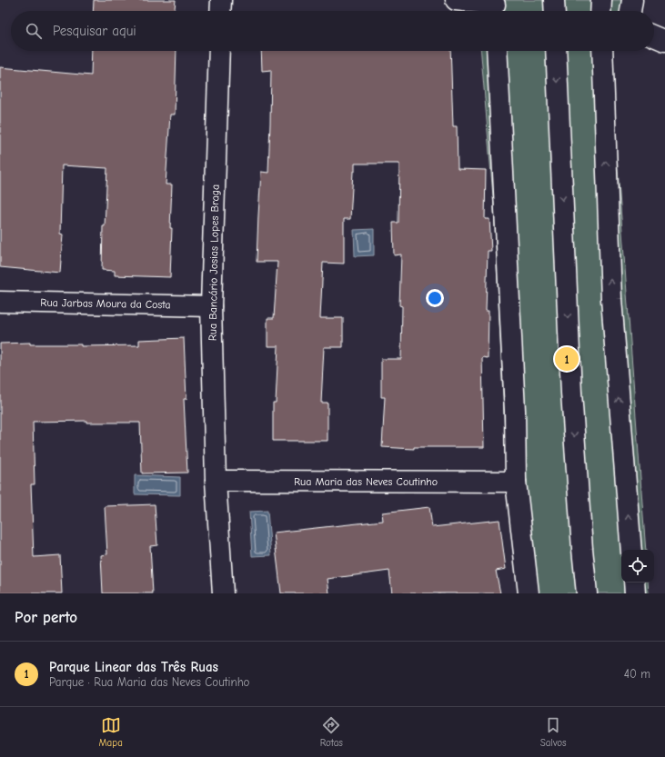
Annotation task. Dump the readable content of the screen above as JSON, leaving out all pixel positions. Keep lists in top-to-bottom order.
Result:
{
  "streets": {
    "street": ["Rua Bancário Josias Lopes Braga", "Rua Jarbas Moura da Costa", "Rua Maria das Neves Coutinho"]
  },
  "crossings": [
    ["Rua Bancário Josias Lopes Braga", "Rua Jarbas Moura da Costa"],
    ["Rua Bancário Josias Lopes Braga", "Rua Maria das Neves Coutinho"]
  ],
  "page": {
    "search": "Pesquisar aqui",
    "pins": "1",
    "heading": "Por perto",
    "list": [
      {
        "mark": "1",
        "name": "Parque Linear das Três Ruas",
        "note": "Parque · Rua Maria das Neves Coutinho",
        "value": "40 m"
      }
    ],
    "nav": ["Mapa", "Rotas", "Salvos"]
  }
}
